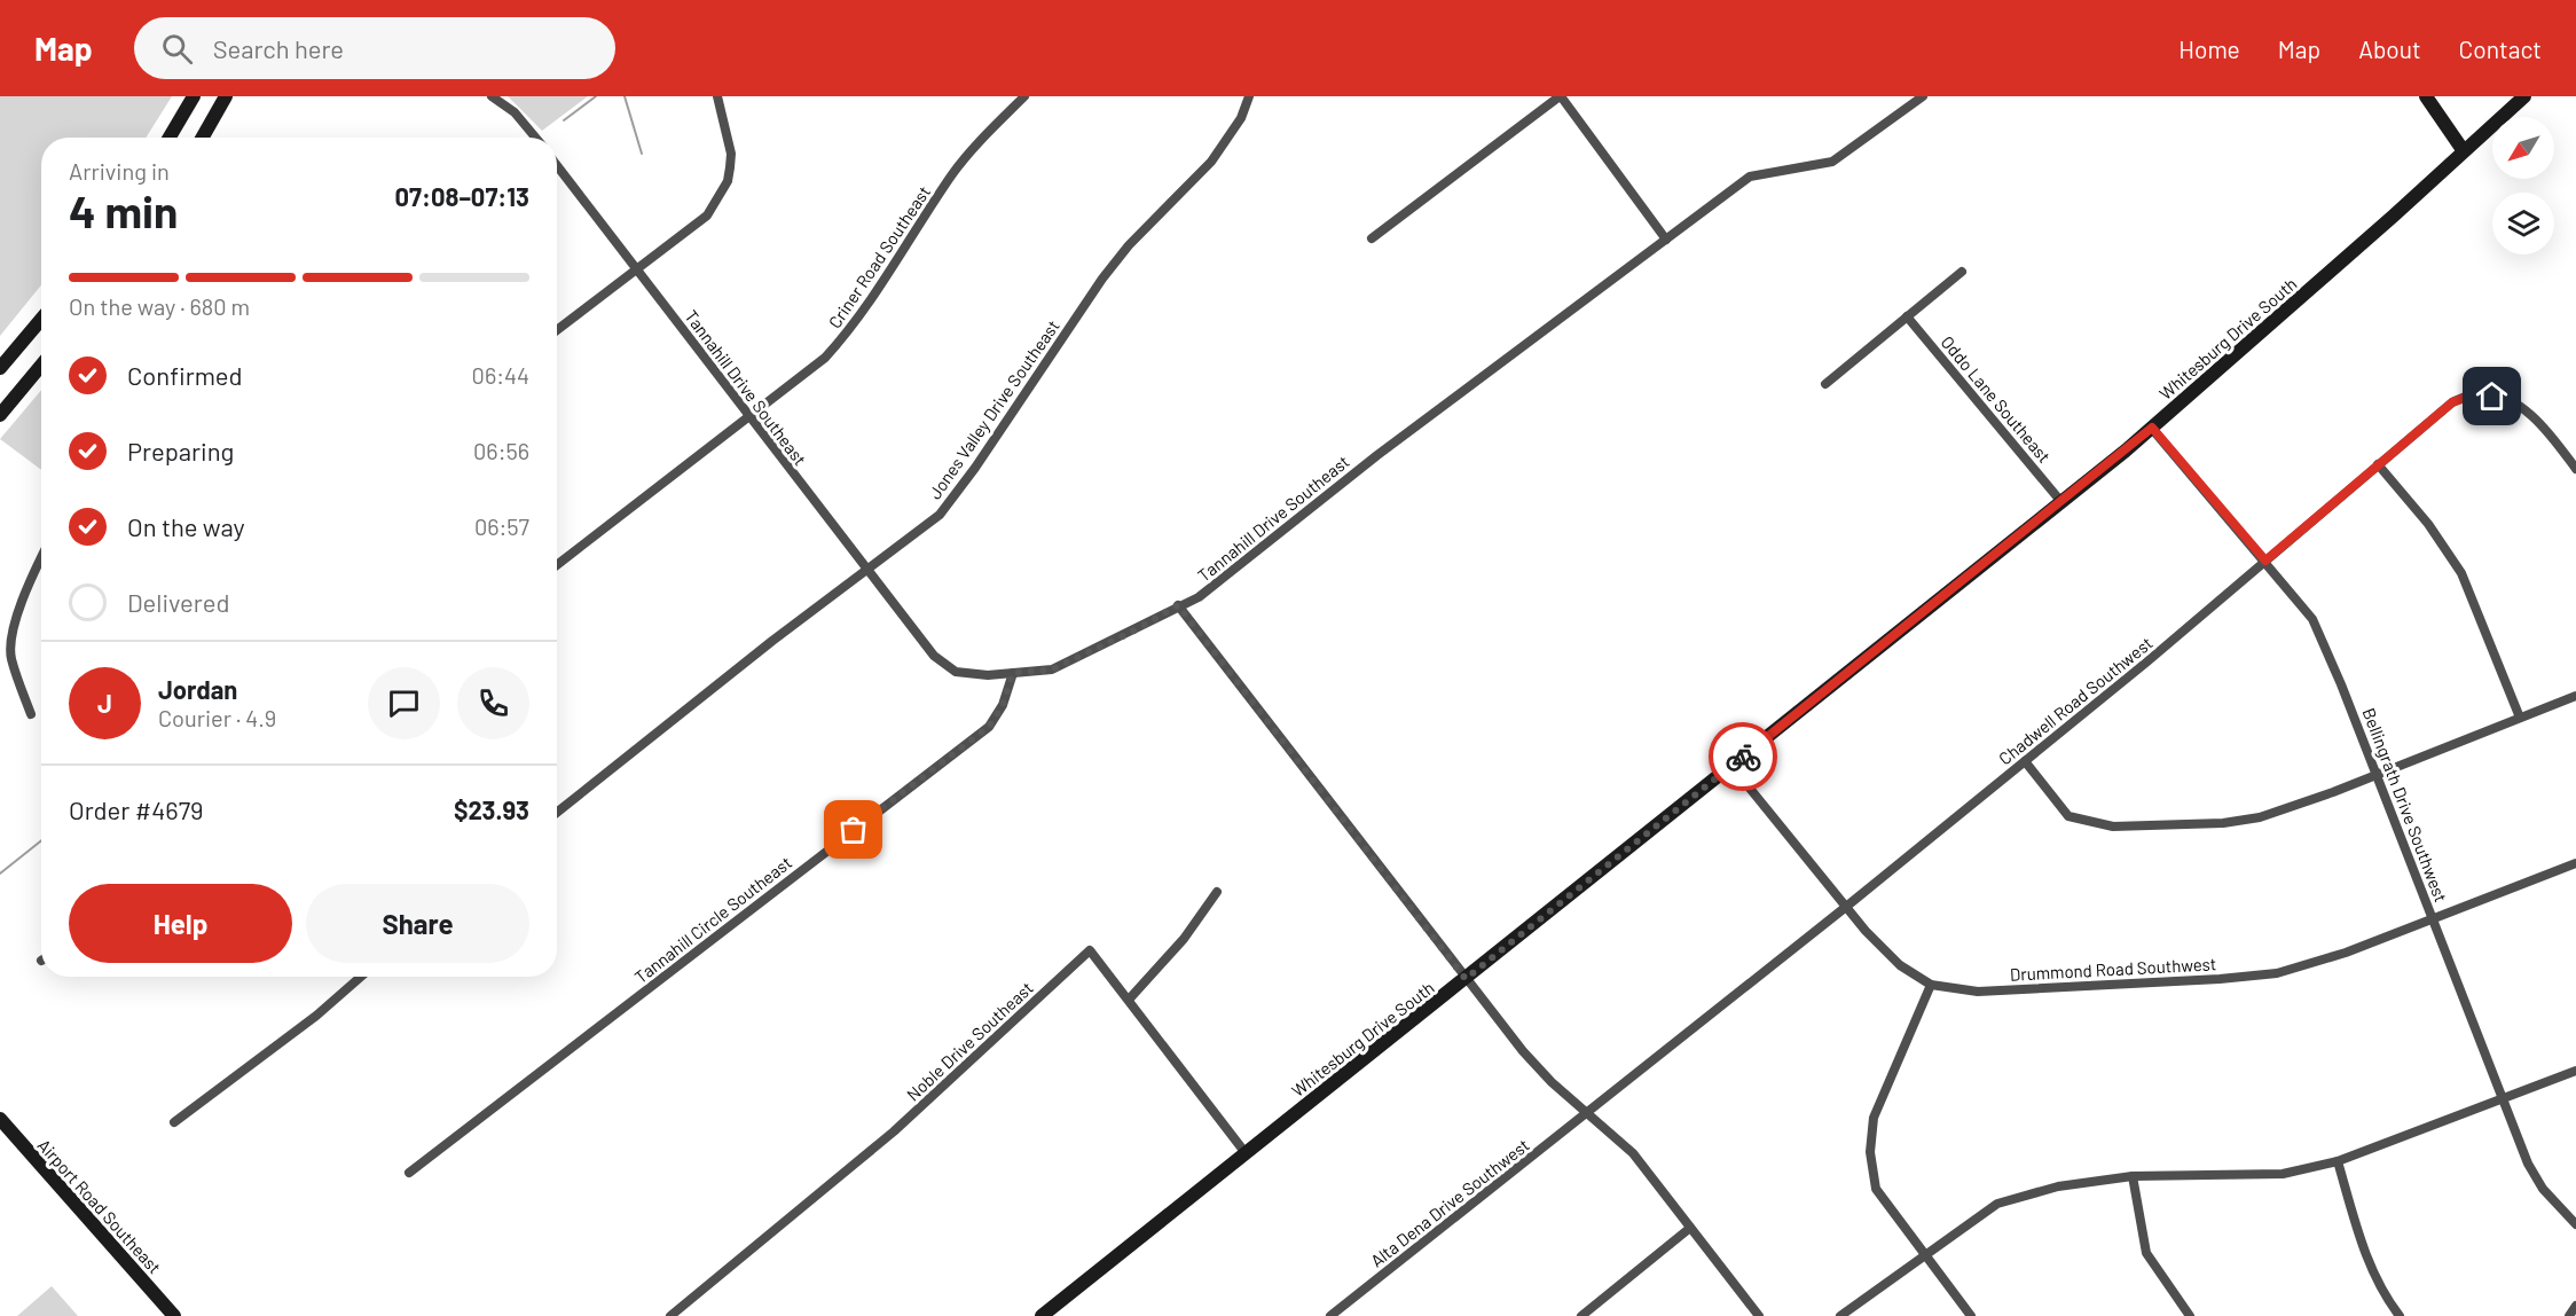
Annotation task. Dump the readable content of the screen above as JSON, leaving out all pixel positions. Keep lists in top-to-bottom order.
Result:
{
  "streets": {
    "main road": ["Whitesburg Drive South", "Airport Road Southeast"],
    "street": [
      "Criner Road Southeast",
      "Tannahill Drive Southeast",
      "Oddo Lane Southeast",
      "Jones Valley Drive Southeast",
      "Chadwell Road Southwest",
      "Bellingrath Drive Southwest",
      "Tannahill Circle Southeast",
      "Drummond Road Southwest",
      "Noble Drive Southeast",
      "Alta Dena Drive Southwest"
    ]
  },
  "crossings": [
    ["Criner Road Southeast", "Tannahill Drive Southeast"],
    ["Whitesburg Drive South", "Oddo Lane Southeast"],
    ["Whitesburg Drive South", "Bellingrath Drive Southwest"],
    ["Whitesburg Drive South", "Drummond Road Southwest"],
    ["Whitesburg Drive South", "Noble Drive Southeast"],
    ["Tannahill Drive Southeast", "Jones Valley Drive Southeast"],
    ["Tannahill Drive Southeast", "Tannahill Circle Southeast"],
    ["Chadwell Road Southwest", "Bellingrath Drive Southwest"],
    ["Chadwell Road Southwest", "Drummond Road Southwest"],
    ["Chadwell Road Southwest", "Alta Dena Drive Southwest"],
    ["Bellingrath Drive Southwest", "Drummond Road Southwest"]
  ],
  "north": "bottom left",
  "page": {
    "header": "Map",
    "search": "Search here",
    "nav": [
      "Home",
      "Map",
      "About",
      "Contact"
    ],
    "heading": ["4 min", "Arriving in", "07:08–07:13"],
    "panel": [
      "Jordan",
      "Courier · 4.9",
      "Order #4679",
      "$23.93"
    ],
    "bar": "On the way · 680 m",
    "list": [
      ["Confirmed", "06:44"],
      ["Preparing", "06:56"],
      ["On the way", "06:57"],
      "Delivered"
    ],
    "round": "J",
    "buttons": ["Help", "Share"]
  }
}
